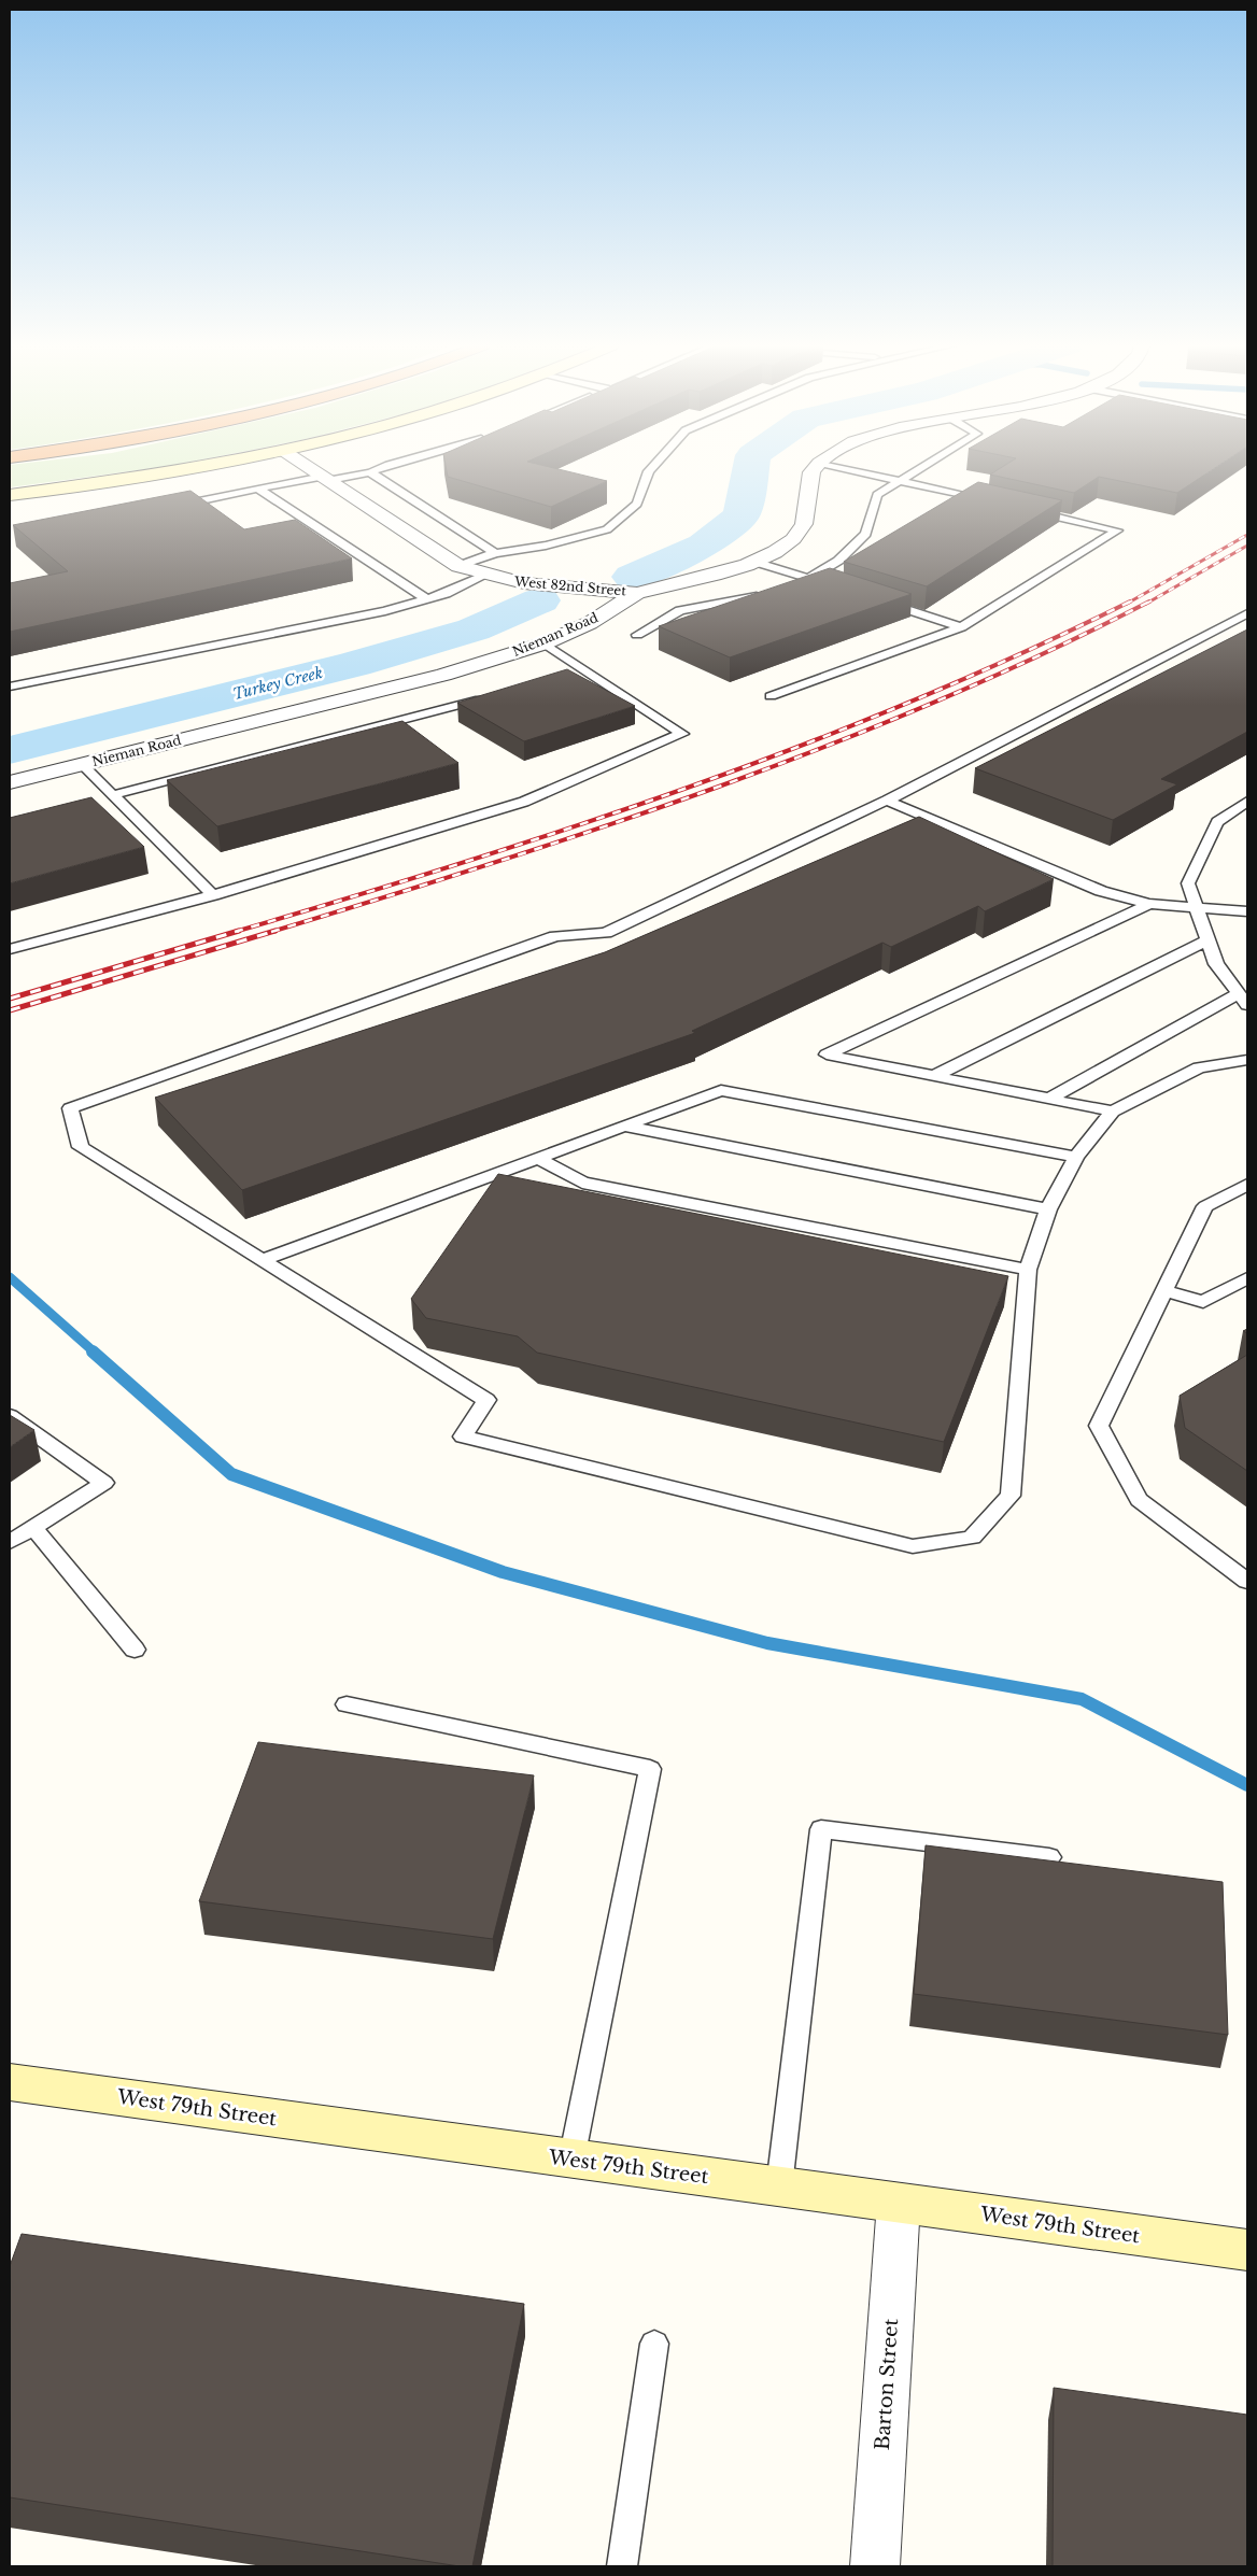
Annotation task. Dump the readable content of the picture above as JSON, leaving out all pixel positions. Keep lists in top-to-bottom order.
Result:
{
  "streets": {
    "street": [
      "West 82nd Street",
      "Nieman Road",
      "West 79th Street",
      "Barton Street"
    ]
  },
  "crossings": [
    ["West 82nd Street", "Nieman Road"],
    ["West 79th Street", "Barton Street"]
  ],
  "water": ["Turkey Creek"]
}
